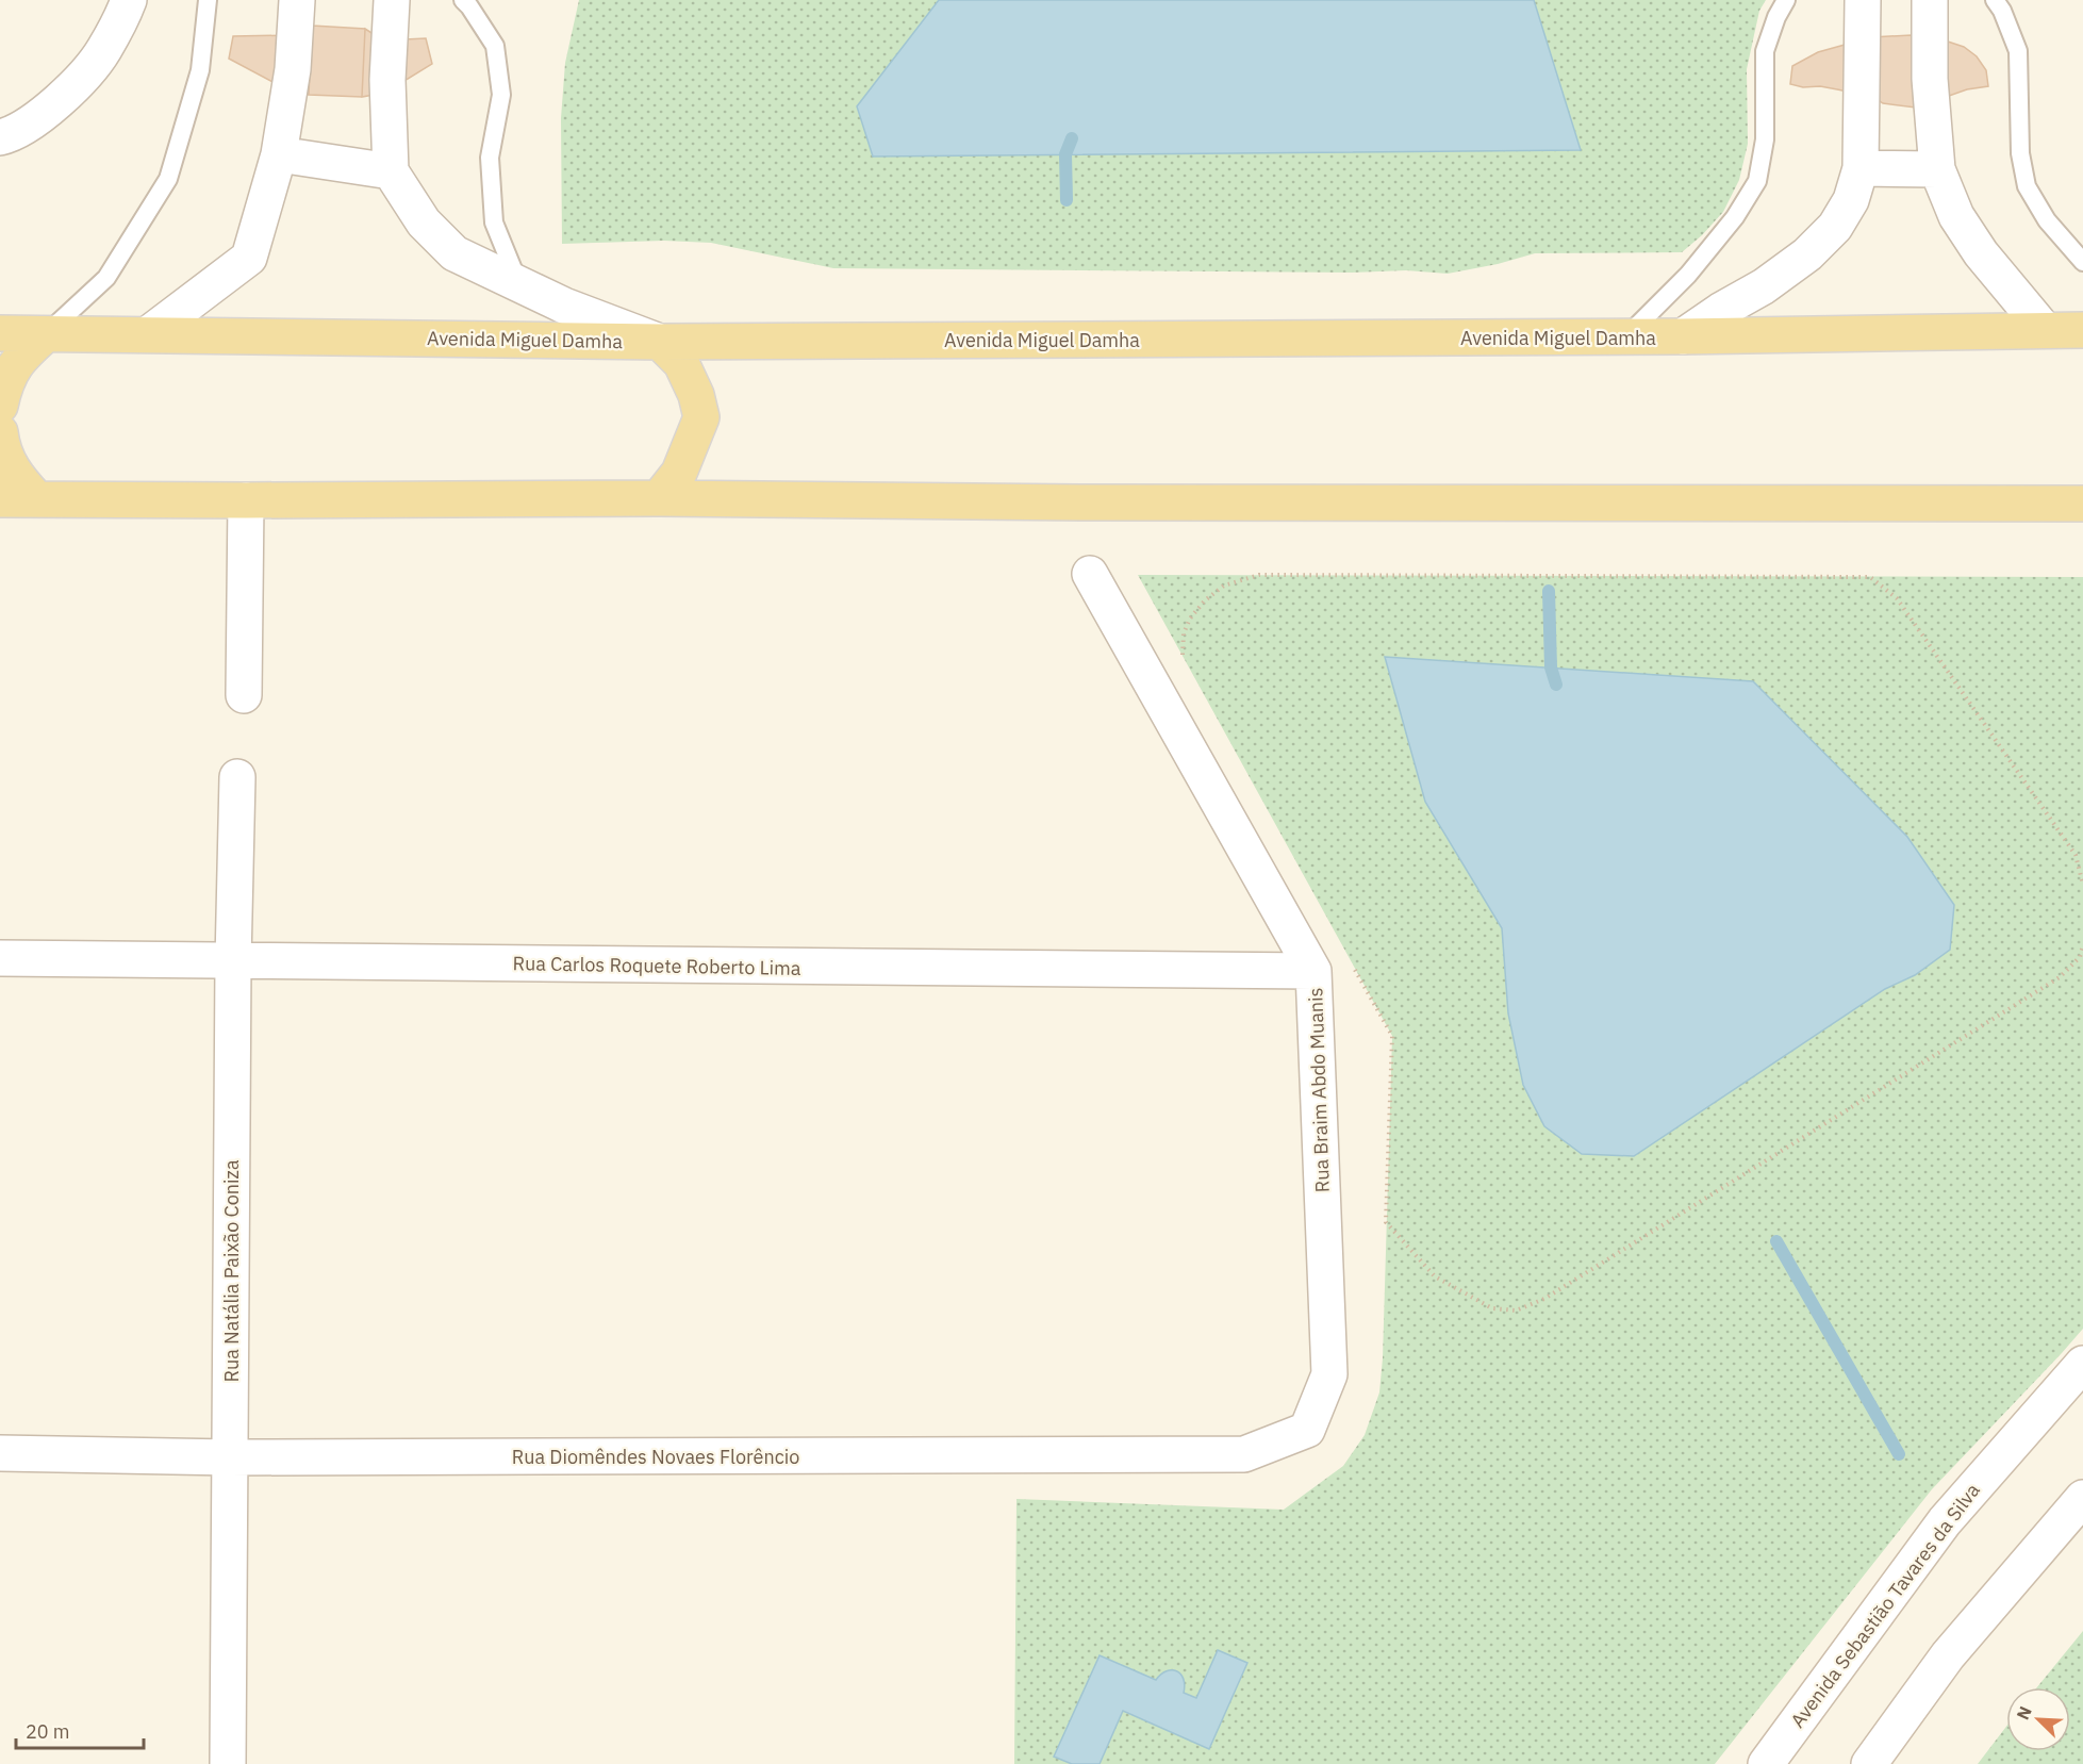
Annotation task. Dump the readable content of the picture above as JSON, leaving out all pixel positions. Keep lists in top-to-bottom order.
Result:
{
  "streets": {
    "main road": ["Avenida Miguel Damha"],
    "street": [
      "Rua Carlos Roquete Roberto Lima",
      "Rua Braim Abdo Muanis",
      "Rua Natália Paixão Coniza",
      "Rua Diomêndes Novaes Florêncio",
      "Avenida Sebastião Tavares da Silva"
    ]
  },
  "crossings": [
    ["Rua Carlos Roquete Roberto Lima", "Rua Braim Abdo Muanis"],
    ["Rua Carlos Roquete Roberto Lima", "Rua Natália Paixão Coniza"],
    ["Rua Braim Abdo Muanis", "Rua Diomêndes Novaes Florêncio"],
    ["Rua Natália Paixão Coniza", "Rua Diomêndes Novaes Florêncio"]
  ],
  "scale_bar": "20 m",
  "north": "top left"
}
